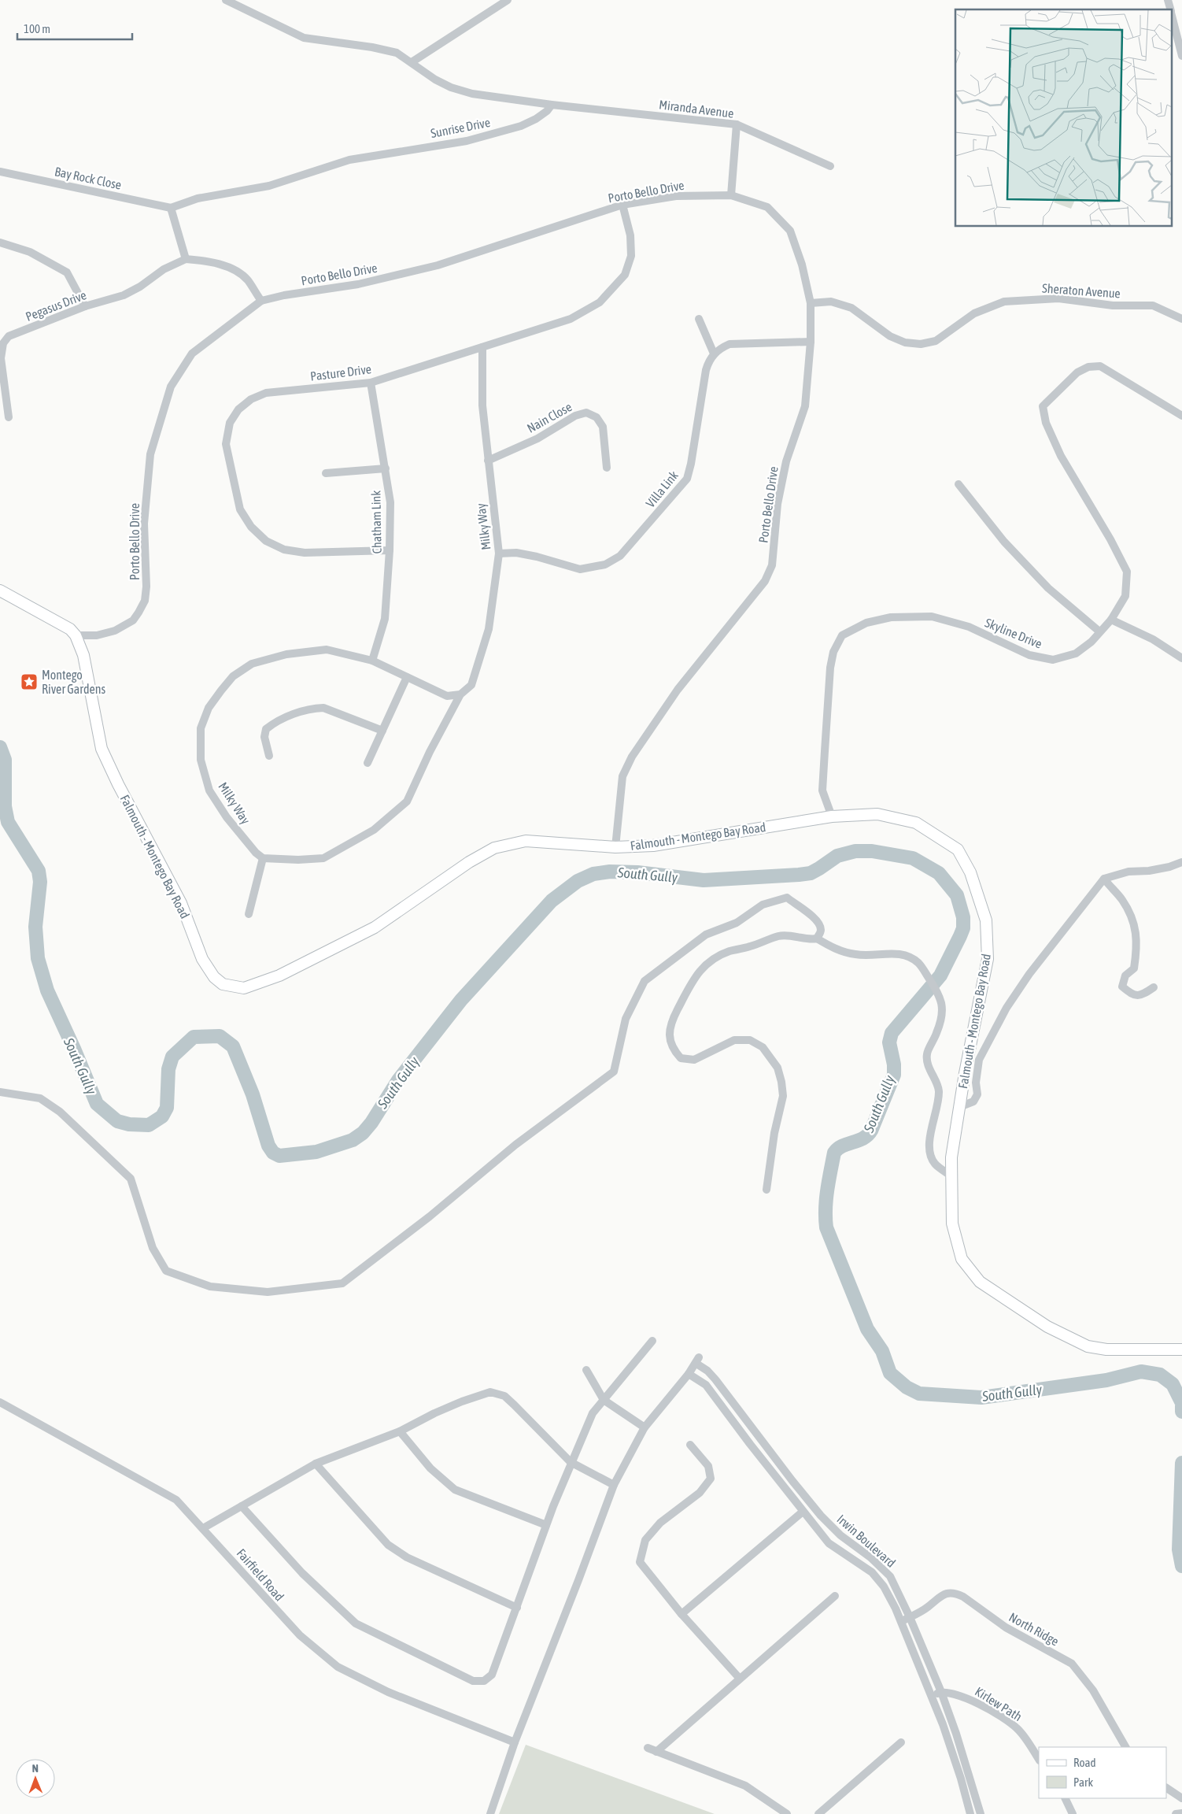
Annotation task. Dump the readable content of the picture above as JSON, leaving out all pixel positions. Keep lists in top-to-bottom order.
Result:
{
  "streets": {
    "main road": ["Falmouth - Montego Bay Road"],
    "street": [
      "Miranda Avenue",
      "Sunrise Drive",
      "Bay Rock Close",
      "Porto Bello Drive",
      "Sheraton Avenue",
      "Pegasus Drive",
      "Pasture Drive",
      "Nain Close",
      "Villa Link",
      "Chatham Link",
      "Milky Way",
      "Skyline Drive",
      "Irwin Boulevard",
      "Fairfield Road",
      "North Ridge",
      "Kirlew Path"
    ]
  },
  "crossings": [
    ["Miranda Avenue", "Sunrise Drive"],
    ["Sunrise Drive", "Bay Rock Close"],
    ["Porto Bello Drive", "Sheraton Avenue"],
    ["Porto Bello Drive", "Pasture Drive"],
    ["Porto Bello Drive", "Falmouth - Montego Bay Road"],
    ["Pasture Drive", "Chatham Link"],
    ["Pasture Drive", "Milky Way"],
    ["Nain Close", "Milky Way"],
    ["Villa Link", "Milky Way"],
    ["Chatham Link", "Milky Way"],
    ["Skyline Drive", "Falmouth - Montego Bay Road"],
    ["Irwin Boulevard", "North Ridge"],
    ["Irwin Boulevard", "Kirlew Path"]
  ],
  "water": ["South Gully"],
  "places": {
    "place": ["Montego River Gardens"]
  },
  "legend": ["Road", "Park"],
  "scale_bar": "100 m",
  "north": "top"
}
